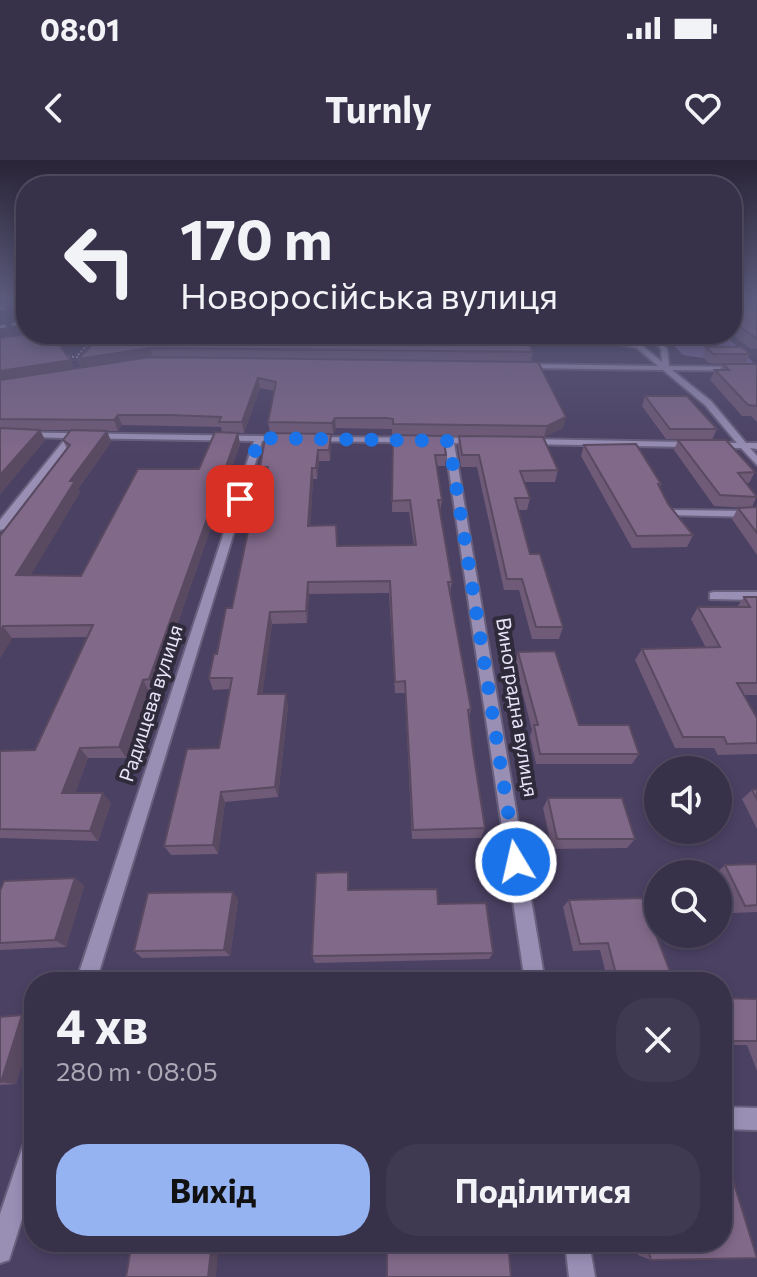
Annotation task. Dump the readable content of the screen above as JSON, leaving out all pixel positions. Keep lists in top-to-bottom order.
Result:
{
  "streets": {
    "street": ["Радищева вулиця", "Виноградна вулиця"]
  },
  "page": {
    "status": "08:01",
    "header": "Turnly",
    "turn": ["170 m", "Новоросійська вулиця"],
    "heading": ["4 хв", "280 m · 08:05"],
    "buttons": ["Вихід", "Поділитися"]
  }
}
